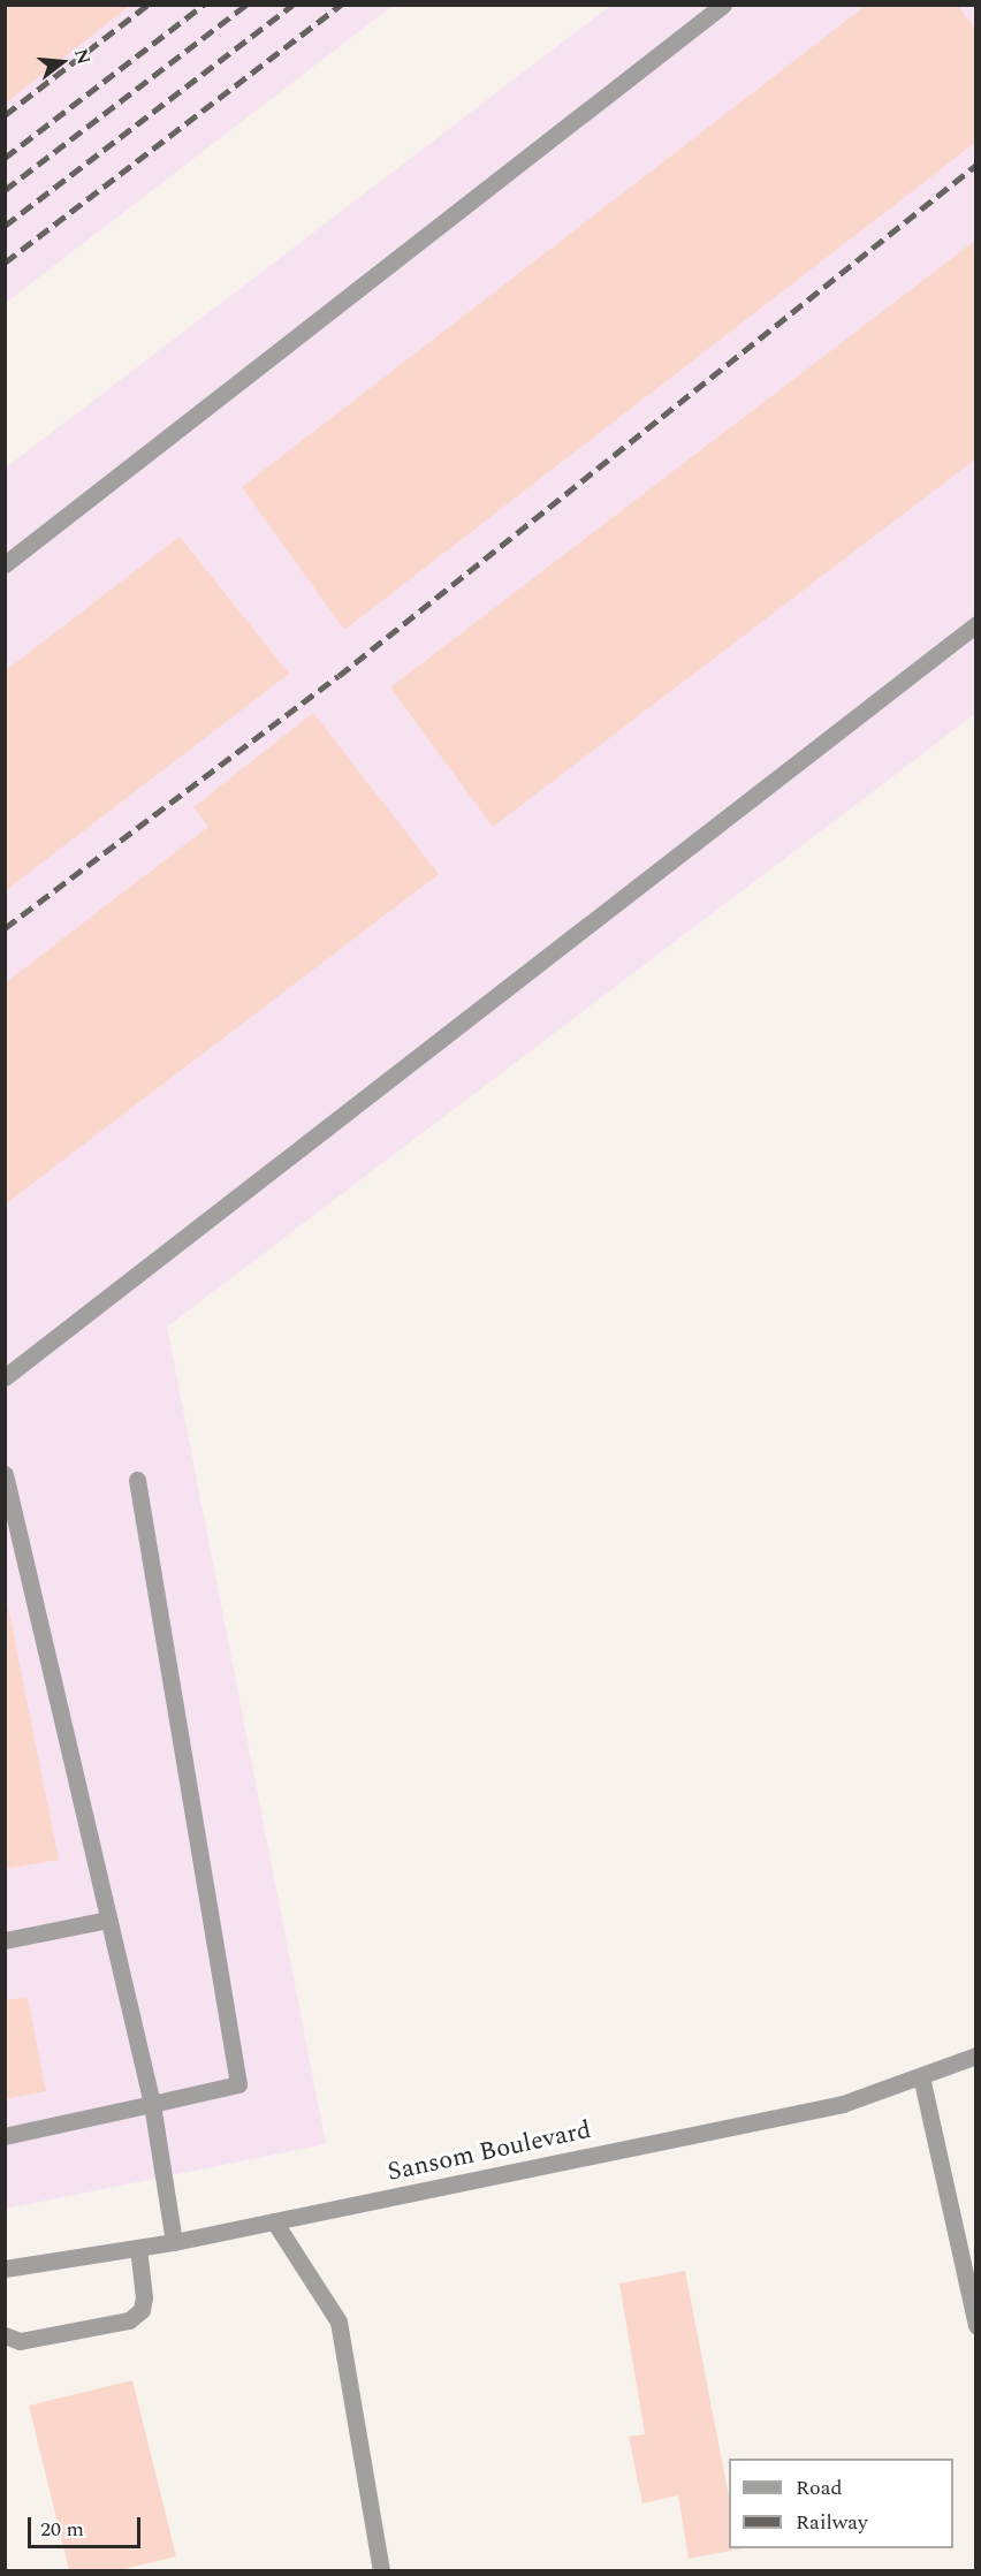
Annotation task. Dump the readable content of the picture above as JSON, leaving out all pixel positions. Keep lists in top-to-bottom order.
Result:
{
  "streets": {
    "street": ["Sansom Boulevard"]
  },
  "legend": ["Road", "Railway"],
  "scale_bar": "20 m",
  "north": "right"
}
